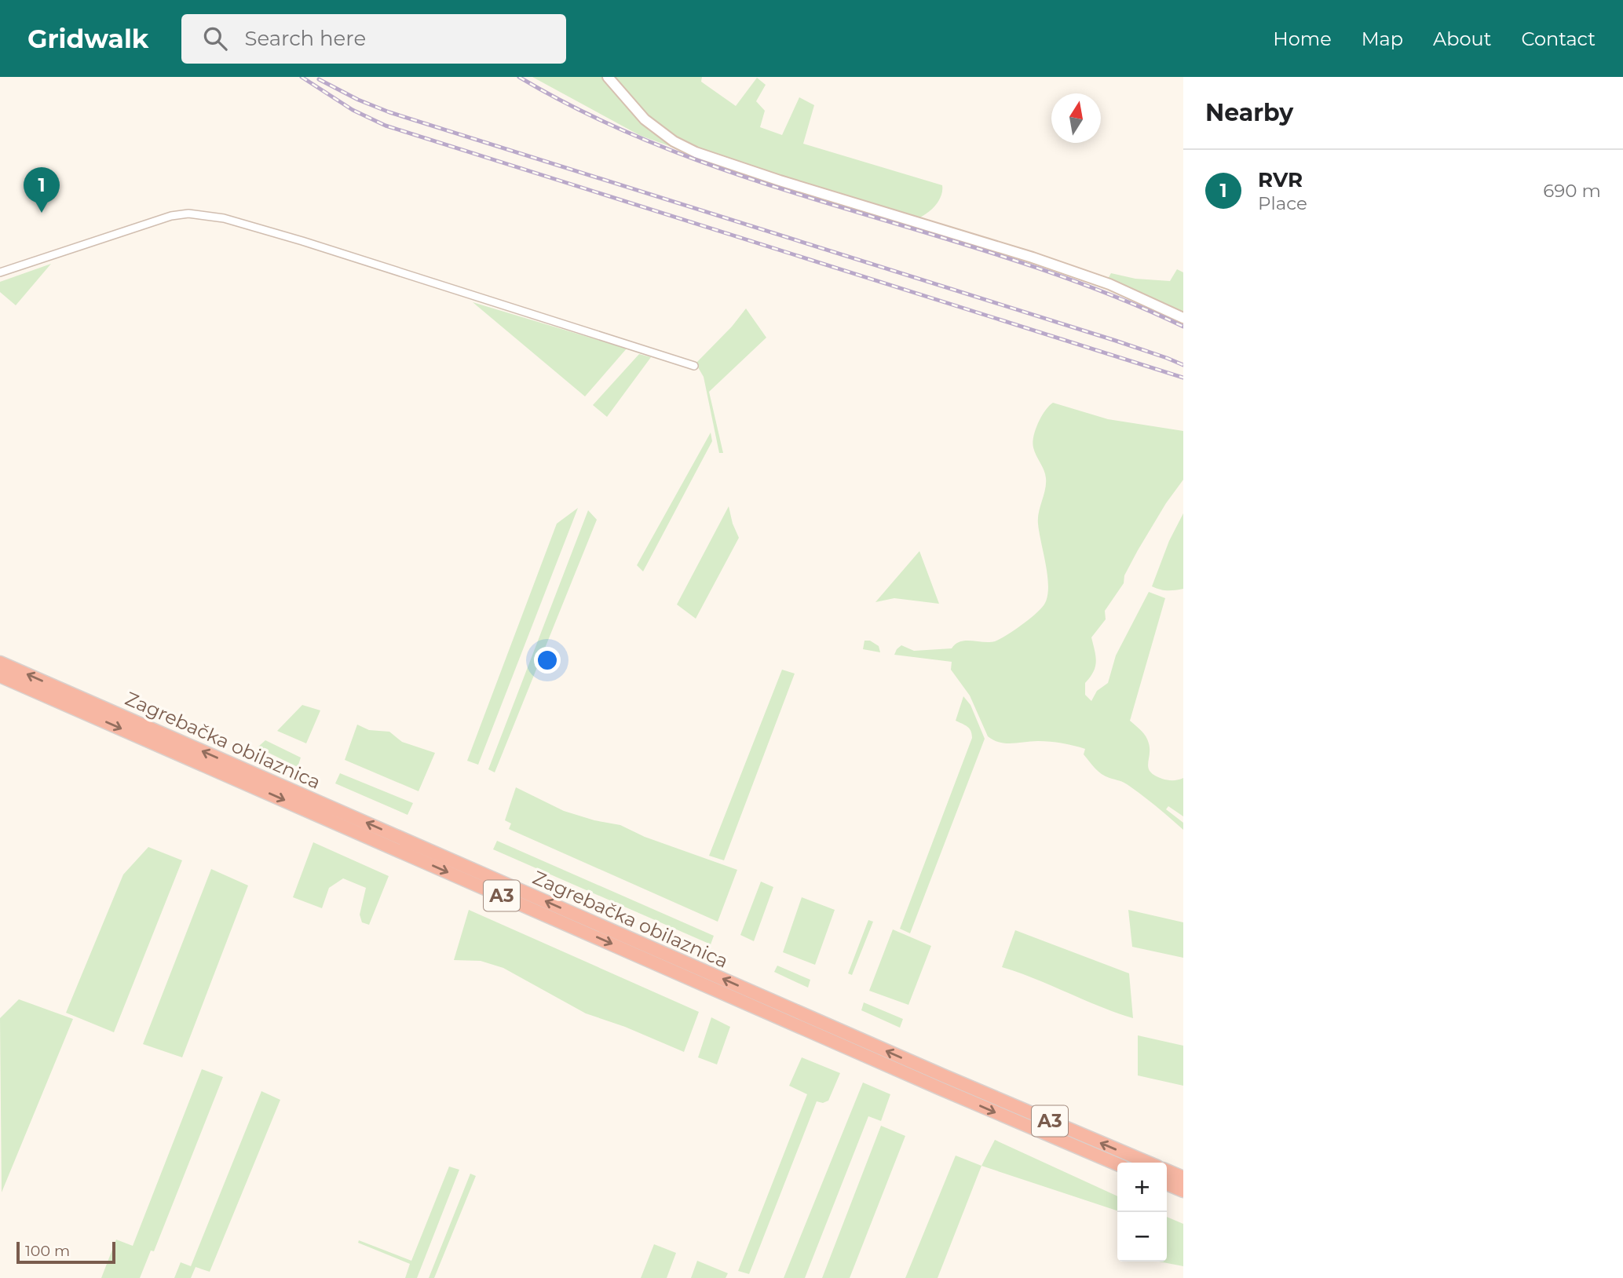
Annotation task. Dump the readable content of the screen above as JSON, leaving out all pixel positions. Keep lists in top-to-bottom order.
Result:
{
  "streets": {
    "highway": ["Zagrebačka obilaznica", "A3"]
  },
  "scale_bar": "100 m",
  "north": "top",
  "page": {
    "header": "Gridwalk",
    "search": "Search here",
    "nav": [
      "Home",
      "Map",
      "About",
      "Contact"
    ],
    "heading": "Nearby",
    "list": [
      {
        "mark": "1",
        "name": "RVR",
        "note": "Place",
        "value": "690 m"
      }
    ],
    "pins": "1",
    "map_buttons": ["+", "−"],
    "scale": "100 m"
  }
}
